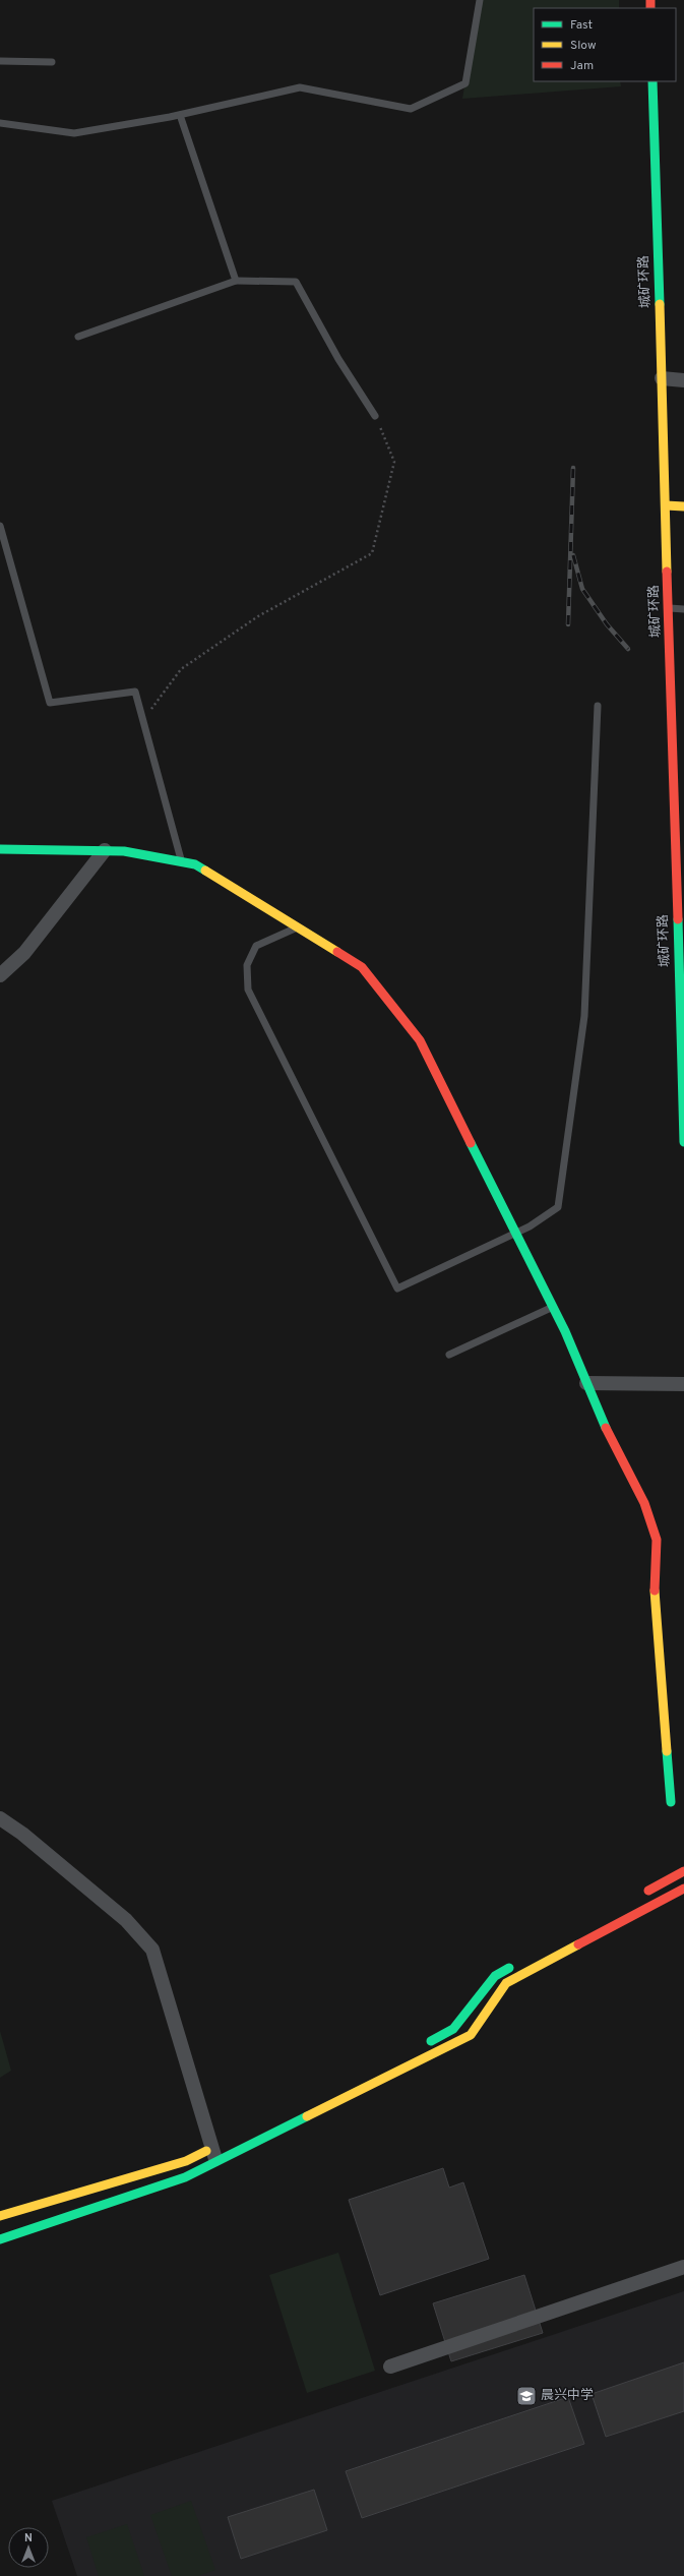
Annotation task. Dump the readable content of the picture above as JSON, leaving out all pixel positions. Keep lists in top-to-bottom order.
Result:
{
  "streets": {
    "street": ["城矿环路"]
  },
  "places": {
    "school or university": ["晨兴中学"]
  },
  "legend": ["Fast", "Slow", "Jam"],
  "north": "top"
}
